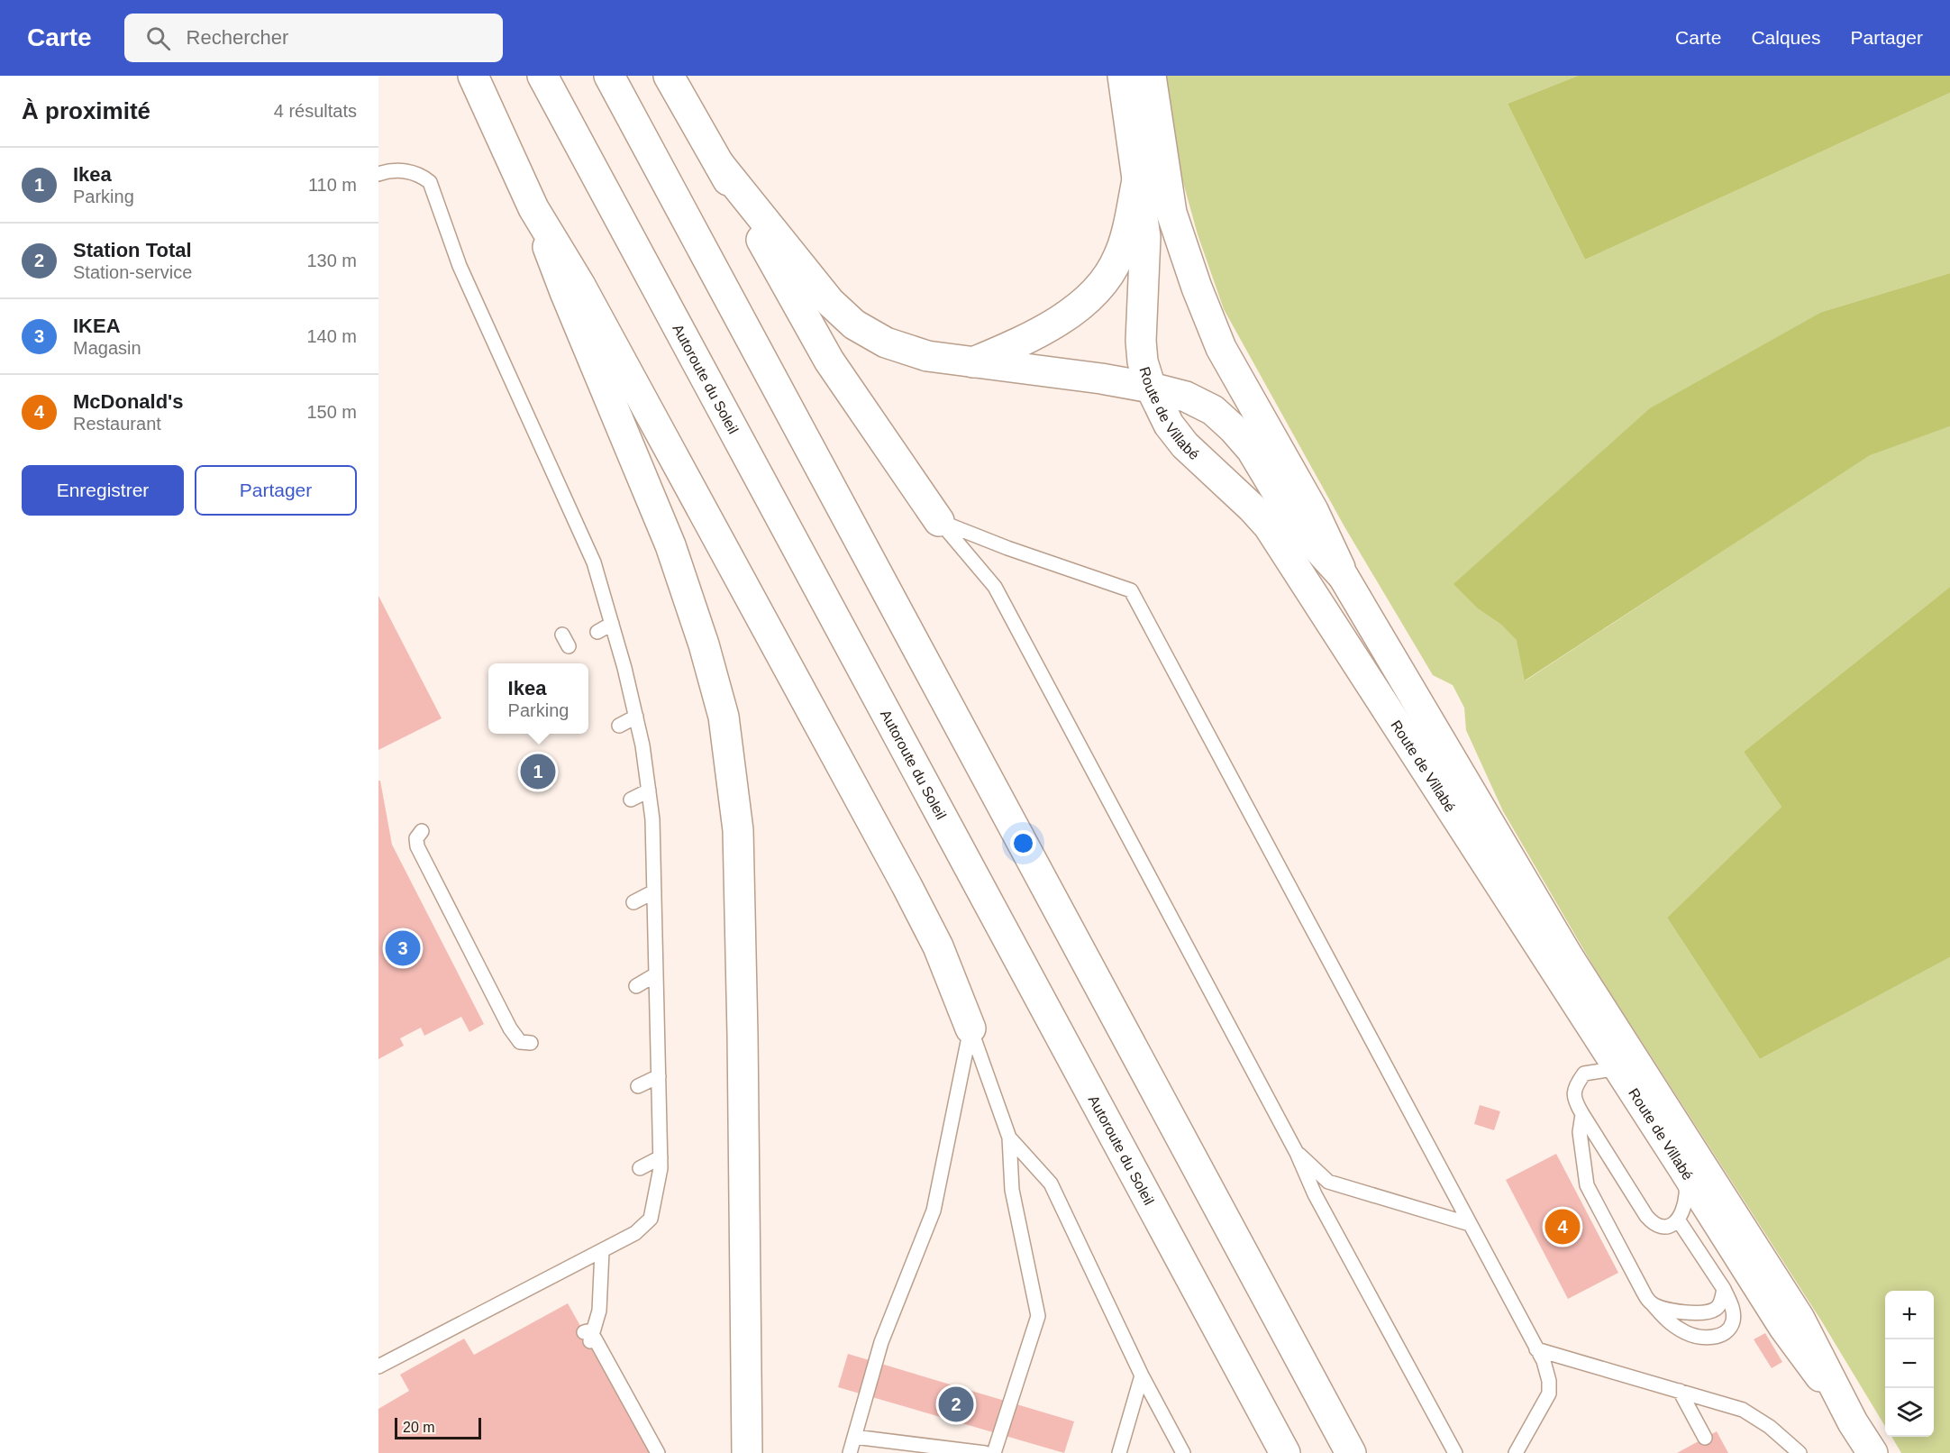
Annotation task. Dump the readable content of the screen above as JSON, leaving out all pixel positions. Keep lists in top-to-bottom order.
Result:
{
  "streets": {
    "main road": ["Autoroute du Soleil", "Route de Villabé"]
  },
  "scale_bar": "20 m",
  "page": {
    "header": "Carte",
    "search": "Rechercher",
    "nav": ["Carte", "Calques", "Partager"],
    "heading": ["À proximité", "4 résultats"],
    "list": [
      {
        "mark": "1",
        "name": "Ikea",
        "note": "Parking",
        "value": "110 m"
      },
      {
        "mark": "2",
        "name": "Station Total",
        "note": "Station-service",
        "value": "130 m"
      },
      {
        "mark": "3",
        "name": "IKEA",
        "note": "Magasin",
        "value": "140 m"
      },
      {
        "mark": "4",
        "name": "McDonald's",
        "note": "Restaurant",
        "value": "150 m"
      }
    ],
    "buttons": ["Enregistrer", "Partager"],
    "popup": ["Ikea", "Parking"],
    "pins": [
      "1",
      "3",
      "4",
      "2"
    ],
    "map_buttons": ["+", "−"],
    "scale": "20 m"
  }
}
